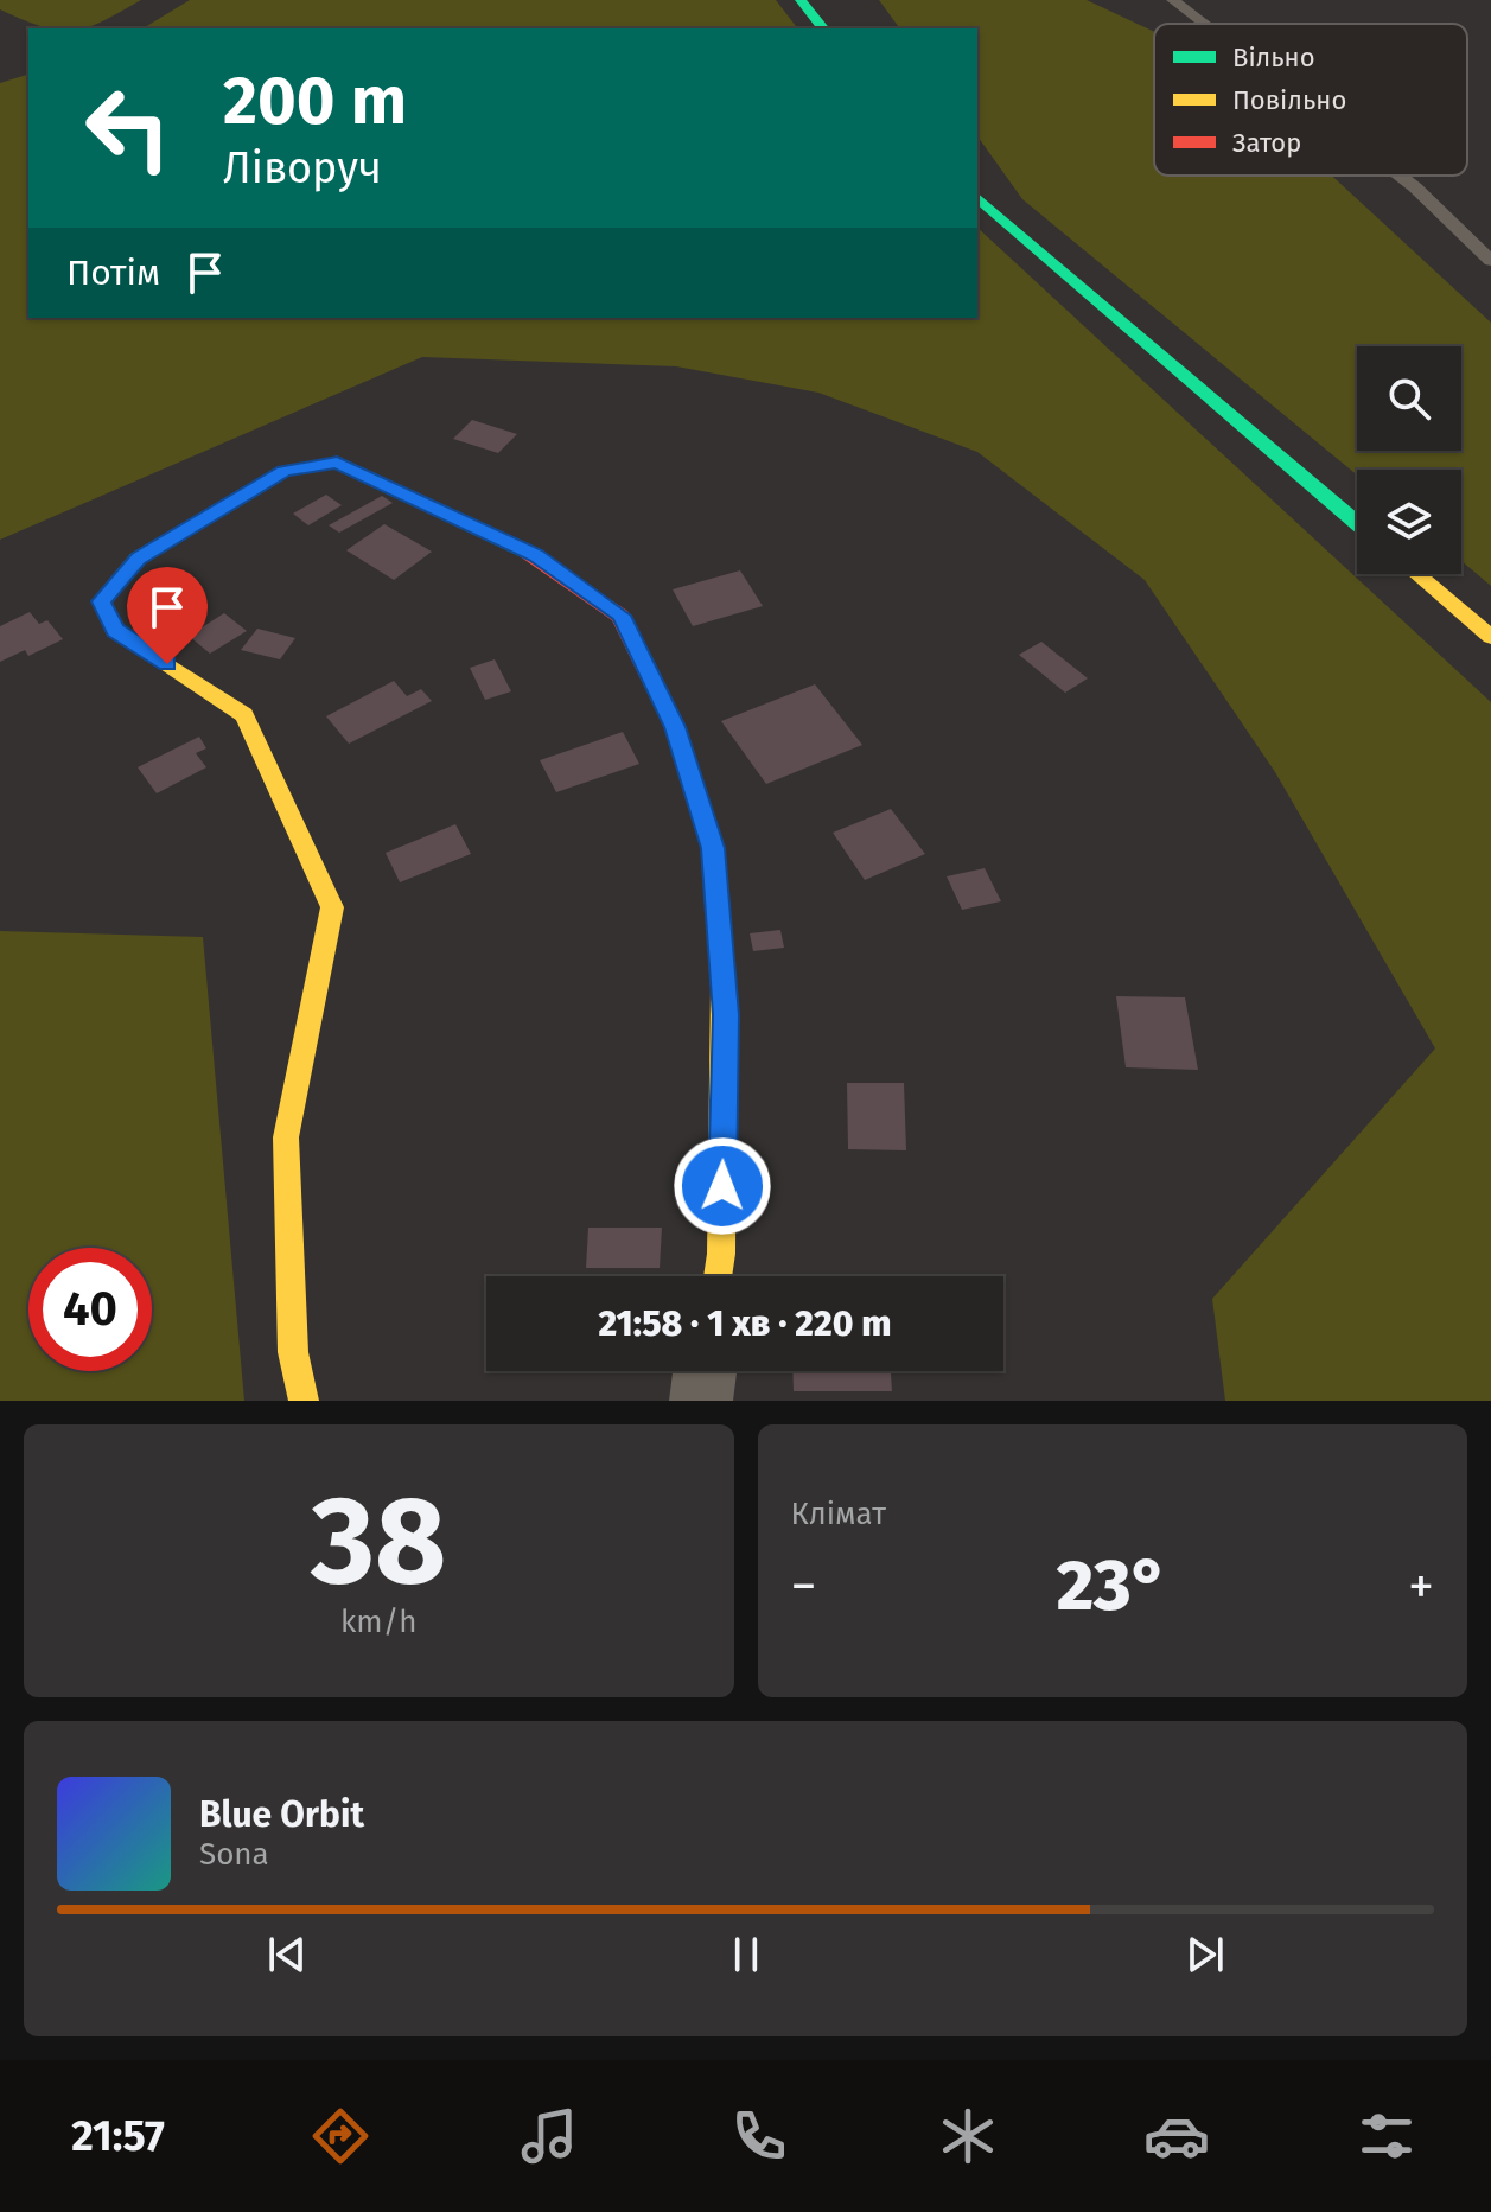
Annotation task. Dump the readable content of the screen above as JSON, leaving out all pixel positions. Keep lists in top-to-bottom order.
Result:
{
  "legend": ["Вільно", "Повільно", "Затор"],
  "page": {
    "turn": ["200 m", "Ліворуч"],
    "then": "Потім",
    "limit": "40",
    "trip": "21:58 · 1 хв · 220 m",
    "tile": [
      ["38", "km/h"],
      "Клімат"
    ],
    "heat": ["−", "23°", "+"],
    "song": ["Blue Orbit", "Sona"],
    "tabs": "21:57"
  }
}
